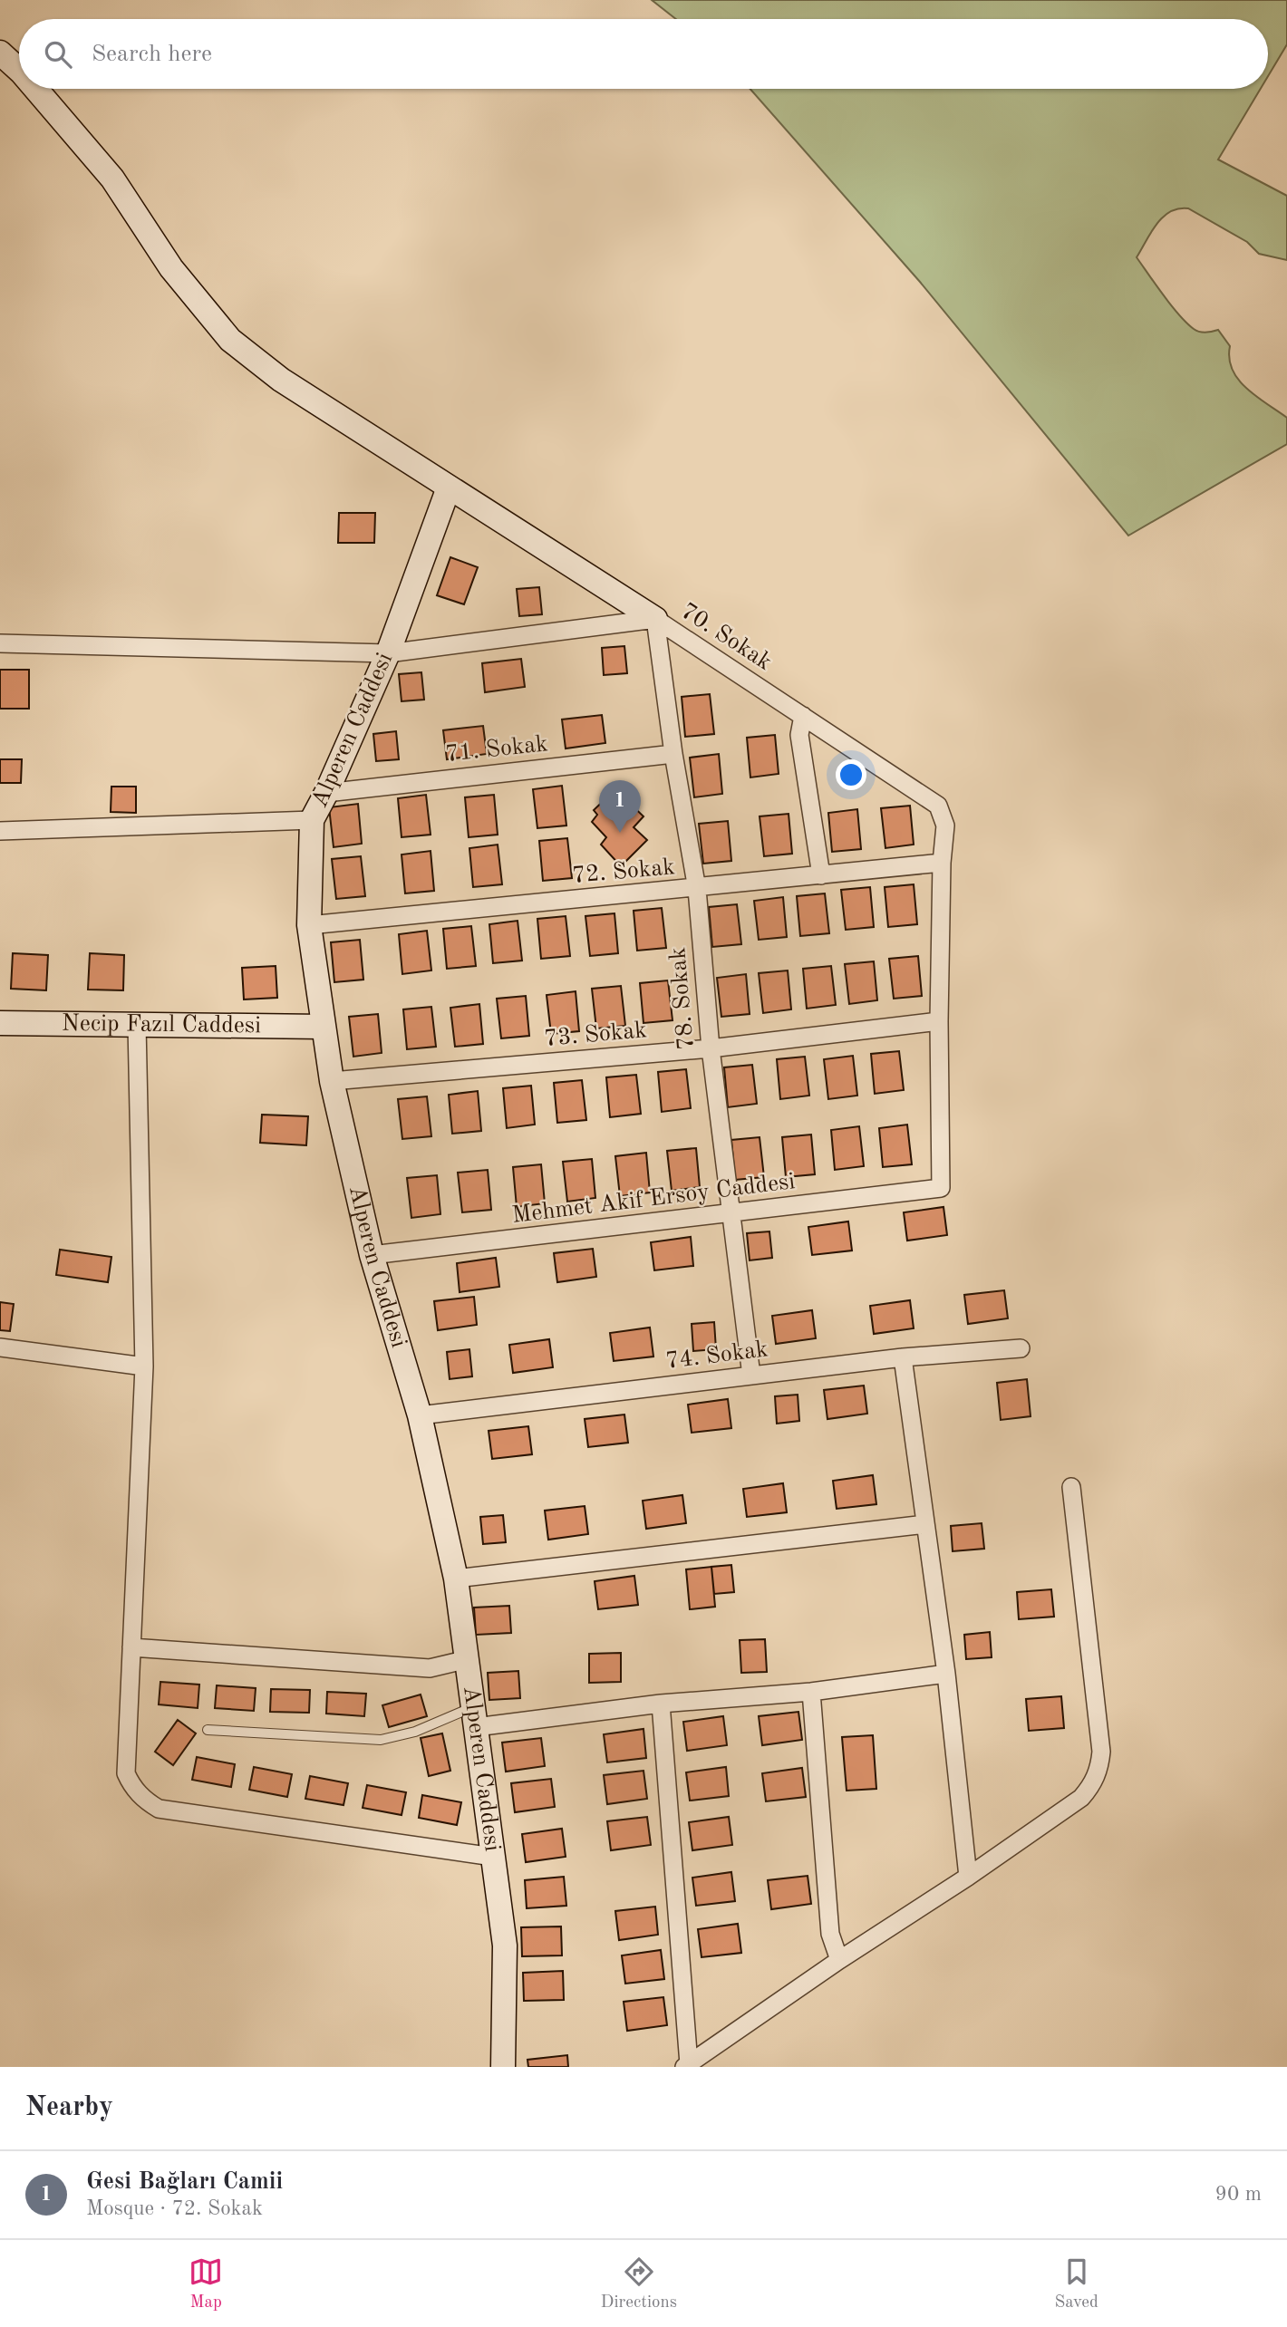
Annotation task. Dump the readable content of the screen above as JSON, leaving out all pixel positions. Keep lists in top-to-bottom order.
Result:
{
  "streets": {
    "street": [
      "70. Sokak",
      "Alperen Caddesi",
      "71. Sokak",
      "72. Sokak",
      "78. Sokak",
      "Necip Fazıl Caddesi",
      "73. Sokak",
      "Mehmet Akif Ersoy Caddesi",
      "74. Sokak"
    ]
  },
  "crossings": [
    ["70. Sokak", "Alperen Caddesi"],
    ["70. Sokak", "72. Sokak"],
    ["70. Sokak", "78. Sokak"],
    ["Alperen Caddesi", "71. Sokak"],
    ["Alperen Caddesi", "72. Sokak"],
    ["Alperen Caddesi", "Necip Fazıl Caddesi"],
    ["Alperen Caddesi", "73. Sokak"],
    ["Alperen Caddesi", "Mehmet Akif Ersoy Caddesi"],
    ["Alperen Caddesi", "74. Sokak"],
    ["71. Sokak", "78. Sokak"],
    ["72. Sokak", "78. Sokak"],
    ["78. Sokak", "73. Sokak"],
    ["78. Sokak", "Mehmet Akif Ersoy Caddesi"],
    ["78. Sokak", "74. Sokak"],
    ["73. Sokak", "Mehmet Akif Ersoy Caddesi"]
  ],
  "page": {
    "search": "Search here",
    "pins": "1",
    "heading": "Nearby",
    "list": [
      {
        "mark": "1",
        "name": "Gesi Bağları Camii",
        "note": "Mosque · 72. Sokak",
        "value": "90 m"
      }
    ],
    "nav": ["Map", "Directions", "Saved"]
  }
}
